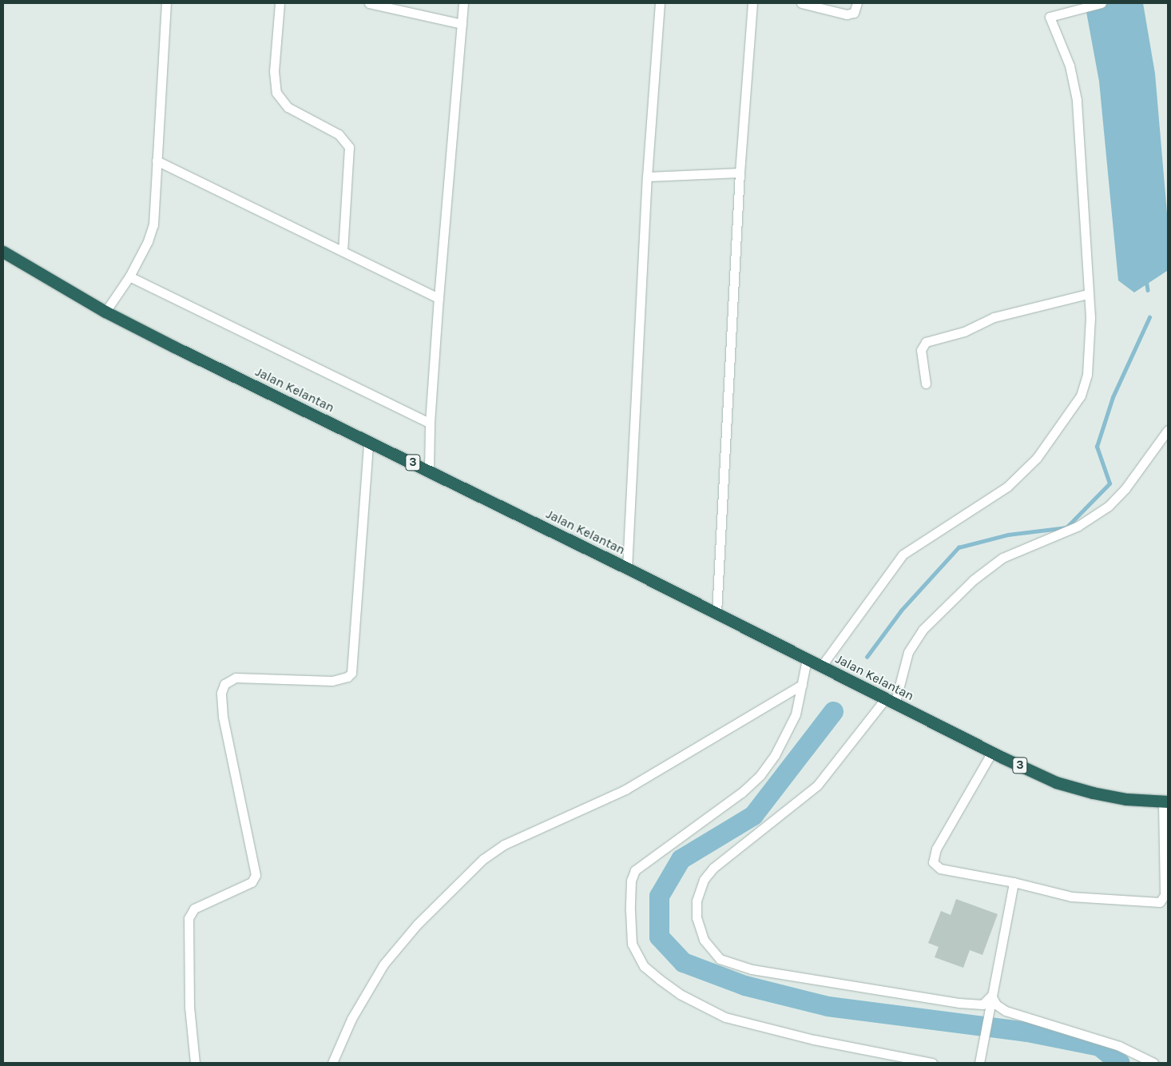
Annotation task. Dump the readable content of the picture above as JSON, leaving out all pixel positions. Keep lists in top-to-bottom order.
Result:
{
  "streets": {
    "highway": ["Jalan Kelantan", "3"]
  }
}
